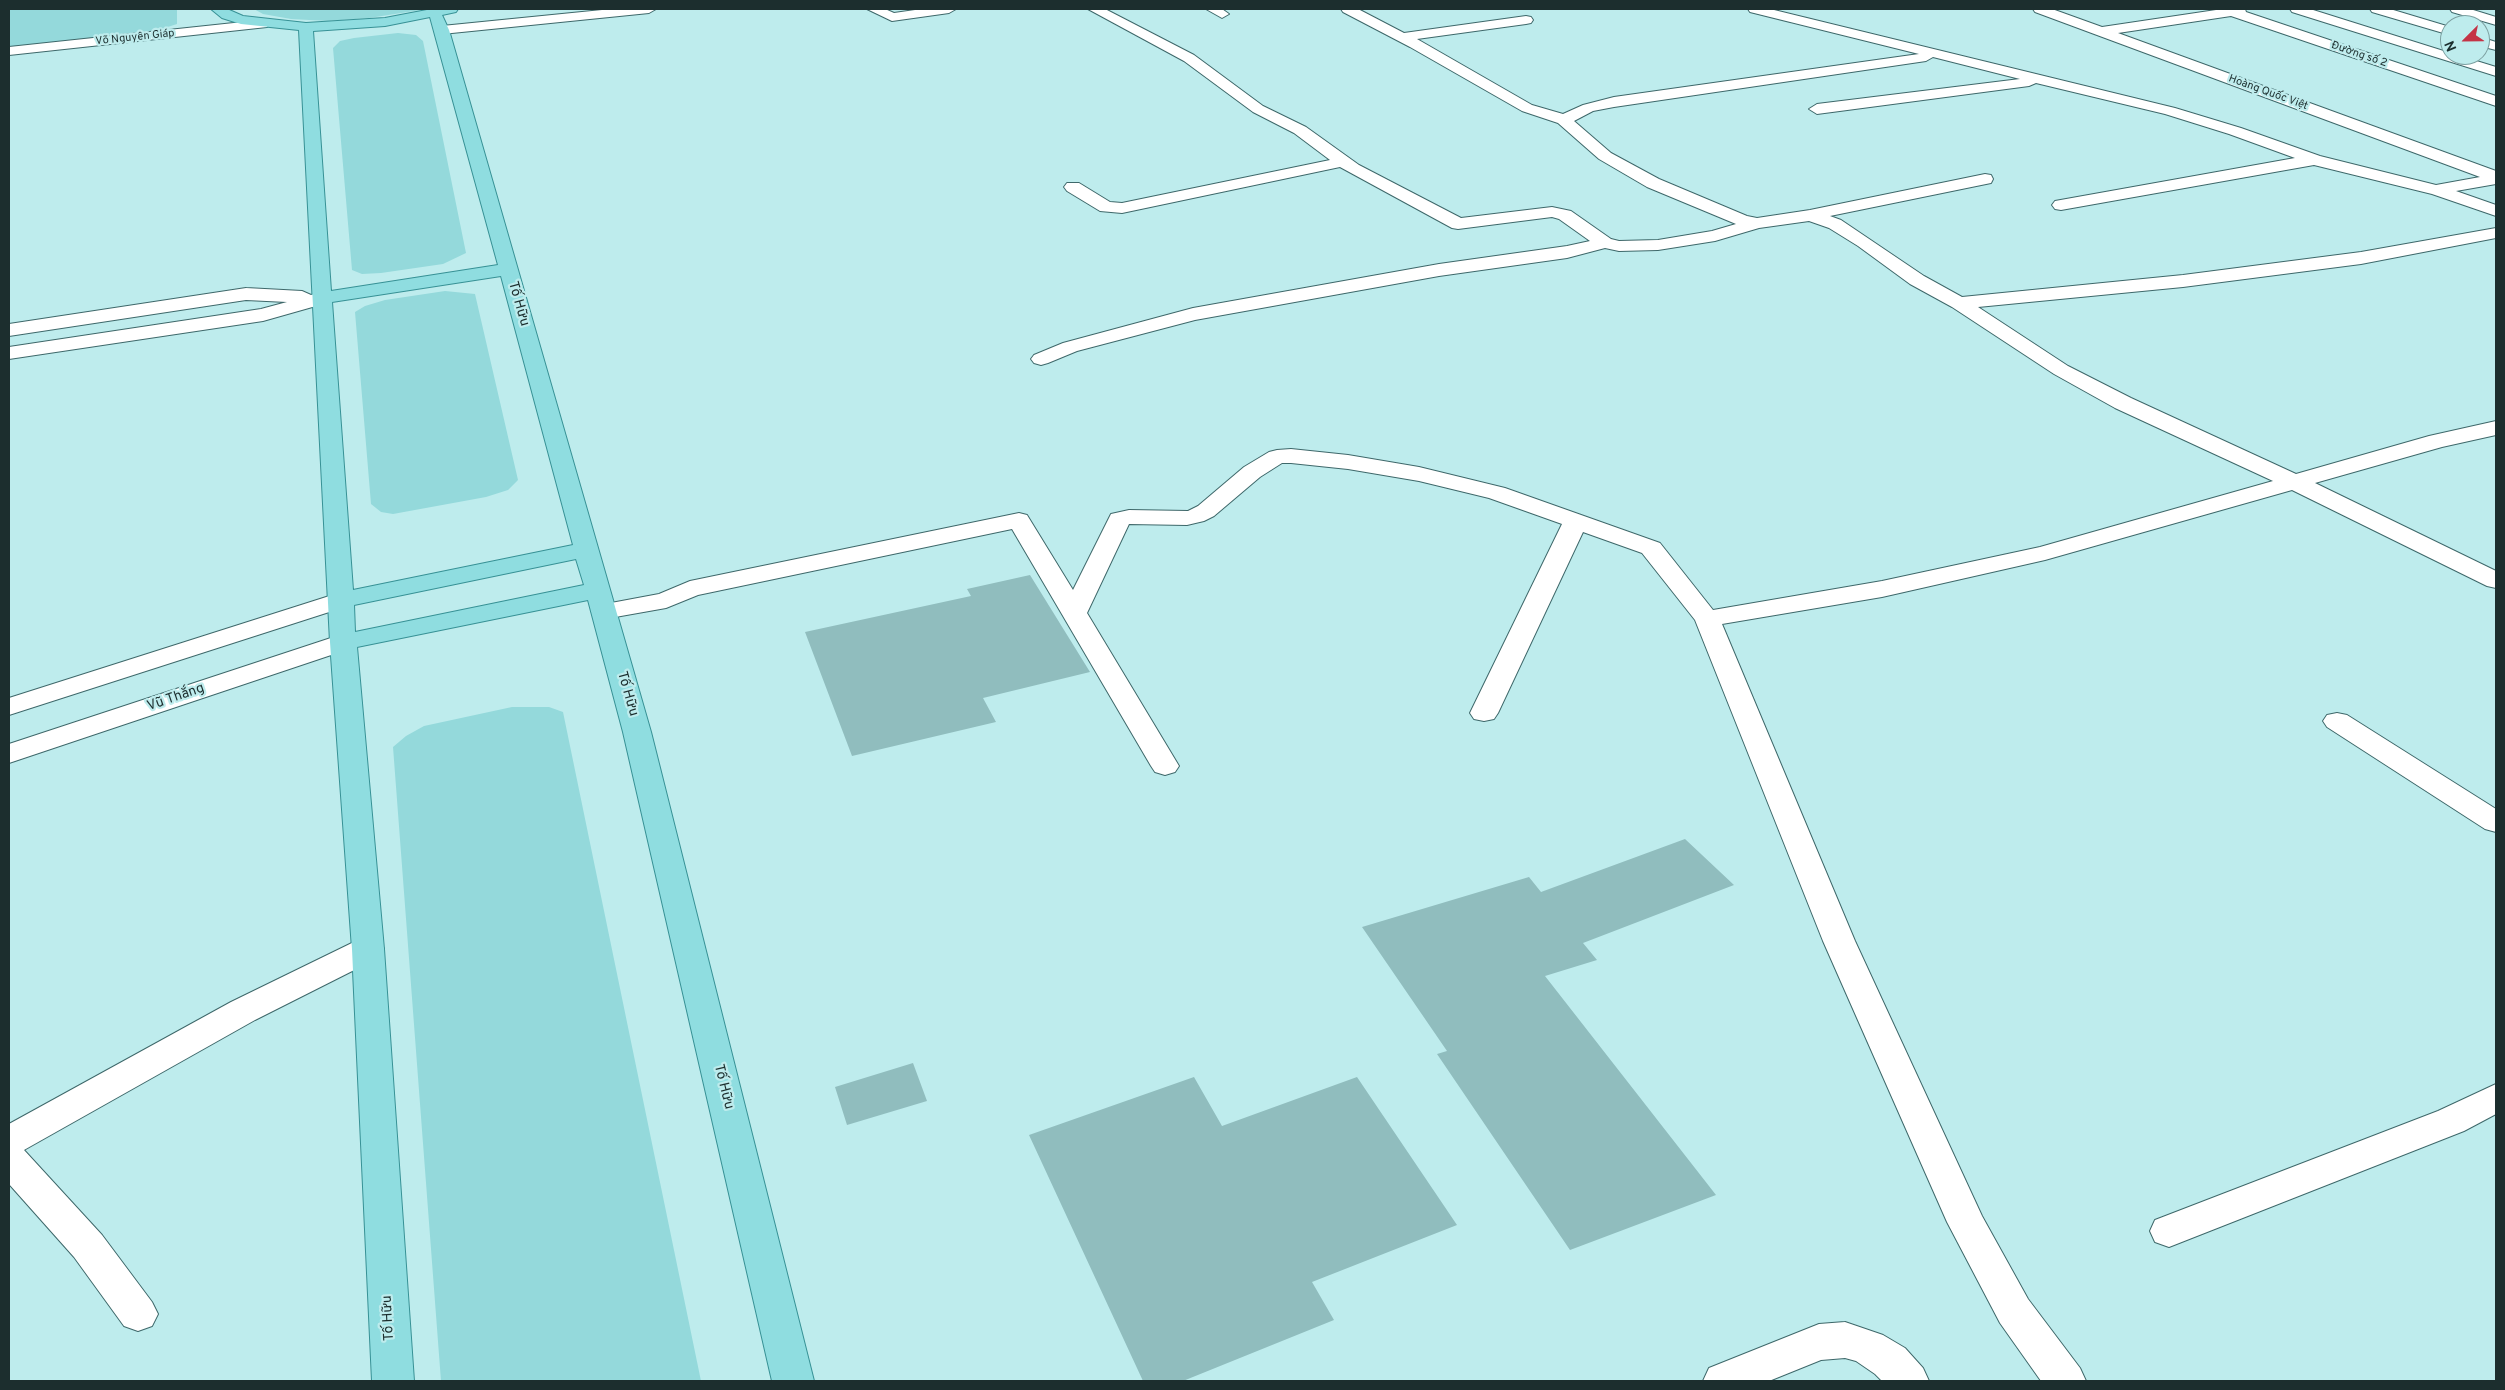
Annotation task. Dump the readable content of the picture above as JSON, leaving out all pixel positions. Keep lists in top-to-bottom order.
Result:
{
  "streets": {
    "main road": ["Tố Hữu"],
    "street": [
      "Võ Nguyên Giáp",
      "Đường số 2",
      "Hoàng Quốc Việt",
      "Vũ Thắng"
    ]
  },
  "crossings": [
    ["Tố Hữu", "Vũ Thắng"]
  ],
  "north": "bottom left"
}
